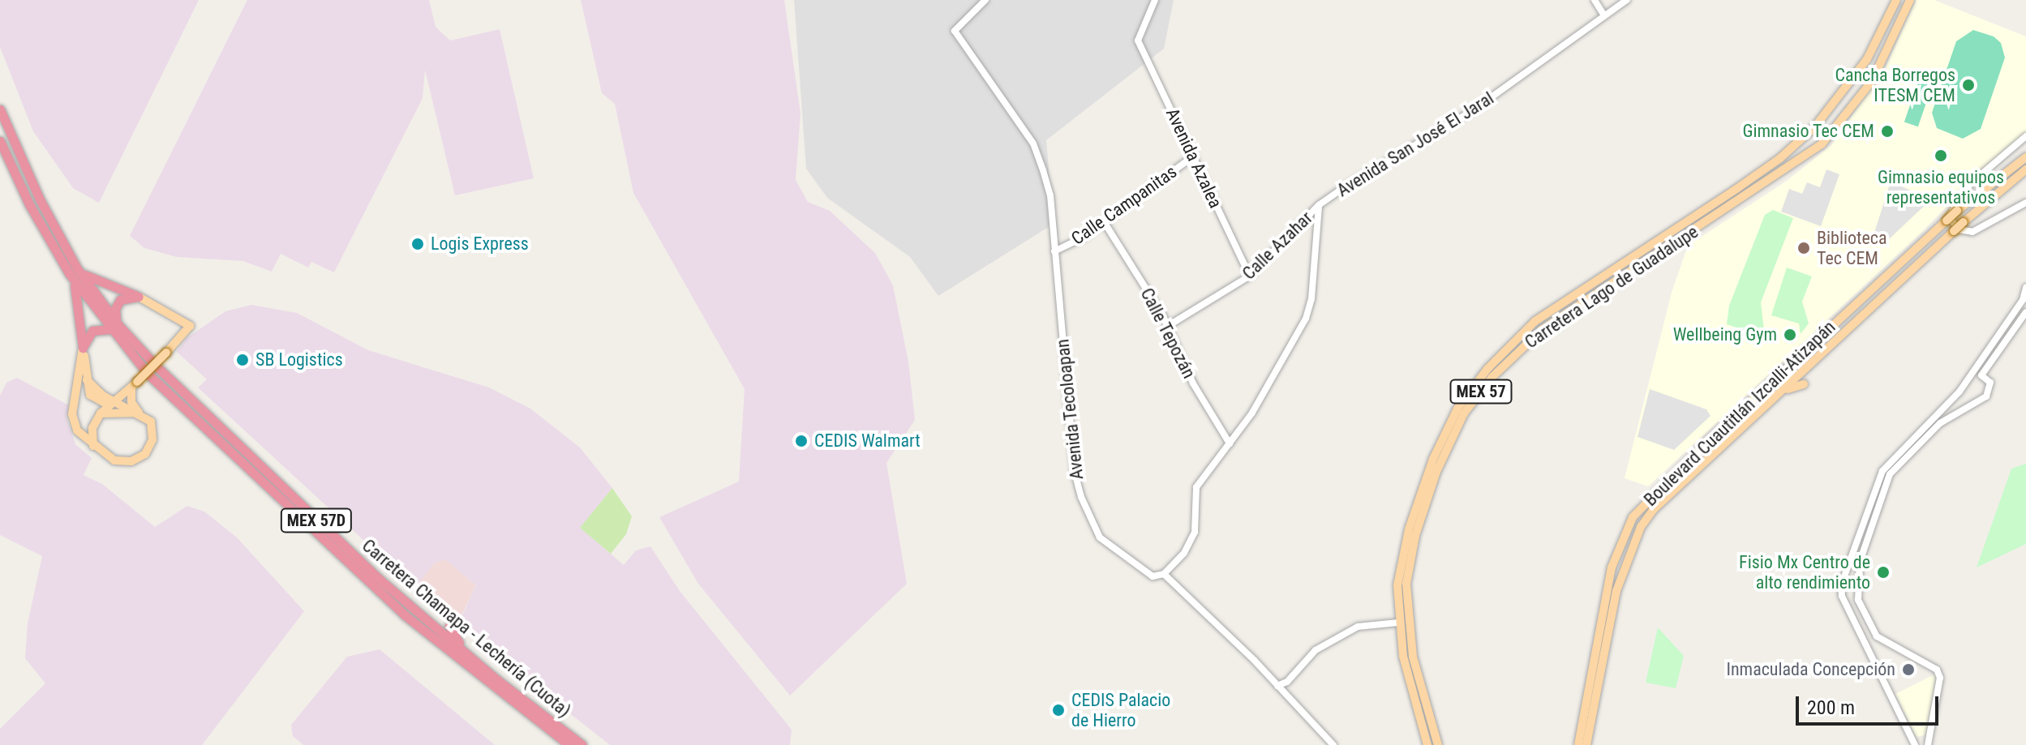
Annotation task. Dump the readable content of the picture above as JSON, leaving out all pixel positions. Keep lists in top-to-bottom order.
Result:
{
  "streets": {
    "highway": ["MEX 57D", "Carretera Chamapa - Lechería (Cuota)"],
    "main road": ["Carretera Lago de Guadalupe", "MEX 57", "Boulevard Cuautitlán Izcalli-Atizapán"],
    "street": [
      "Avenida San José El Jaral",
      "Avenida Azalea",
      "Calle Campanitas",
      "Calle Azahar",
      "Calle Tepozán",
      "Avenida Tecoloapan"
    ]
  },
  "crossings": [
    ["Avenida San José El Jaral", "Calle Azahar"],
    ["Avenida San José El Jaral", "Calle Tepozán"],
    ["Avenida San José El Jaral", "Avenida Tecoloapan"],
    ["Avenida Azalea", "Calle Campanitas"],
    ["Avenida Azalea", "Calle Azahar"],
    ["Calle Campanitas", "Calle Tepozán"],
    ["Calle Campanitas", "Avenida Tecoloapan"],
    ["Calle Azahar", "Calle Tepozán"]
  ],
  "places": [
    "Cancha Borregos ITESM CEM",
    "Gimnasio Tec CEM",
    "Gimnasio equipos representativos",
    "Logis Express",
    "Biblioteca Tec CEM",
    "Wellbeing Gym",
    "SB Logistics",
    "CEDIS Walmart",
    "Fisio Mx Centro de alto rendimiento",
    "Inmaculada Concepción",
    "CEDIS Palacio de Hierro"
  ],
  "scale_bar": "200 m"
}
